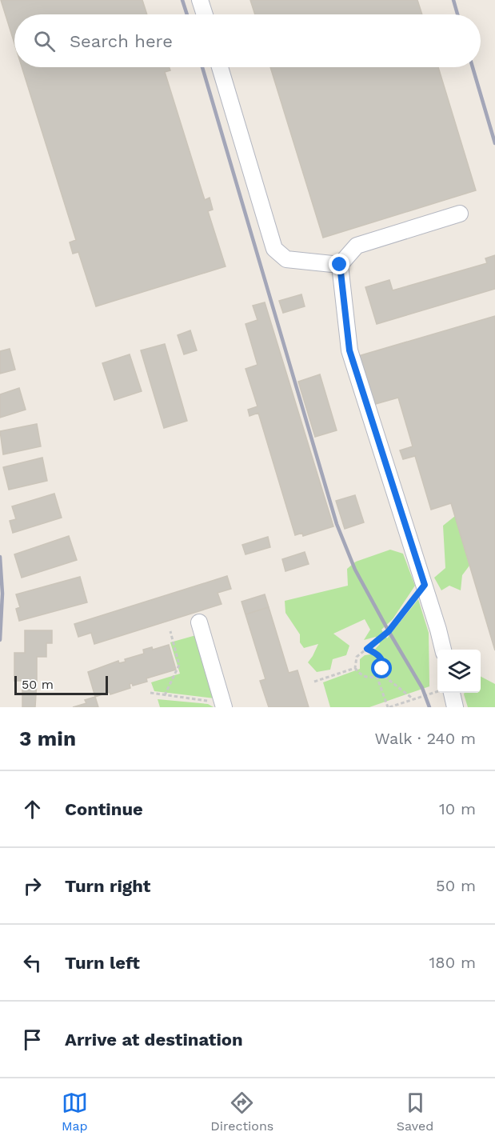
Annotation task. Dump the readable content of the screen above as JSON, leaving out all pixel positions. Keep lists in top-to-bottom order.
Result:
{
  "scale_bar": "50 m",
  "page": {
    "search": "Search here",
    "scale": "50 m",
    "heading": ["3 min", "Walk · 240 m"],
    "list": [
      ["Continue", "10 m"],
      ["Turn right", "50 m"],
      ["Turn left", "180 m"],
      "Arrive at destination"
    ],
    "nav": ["Map", "Directions", "Saved"]
  }
}
